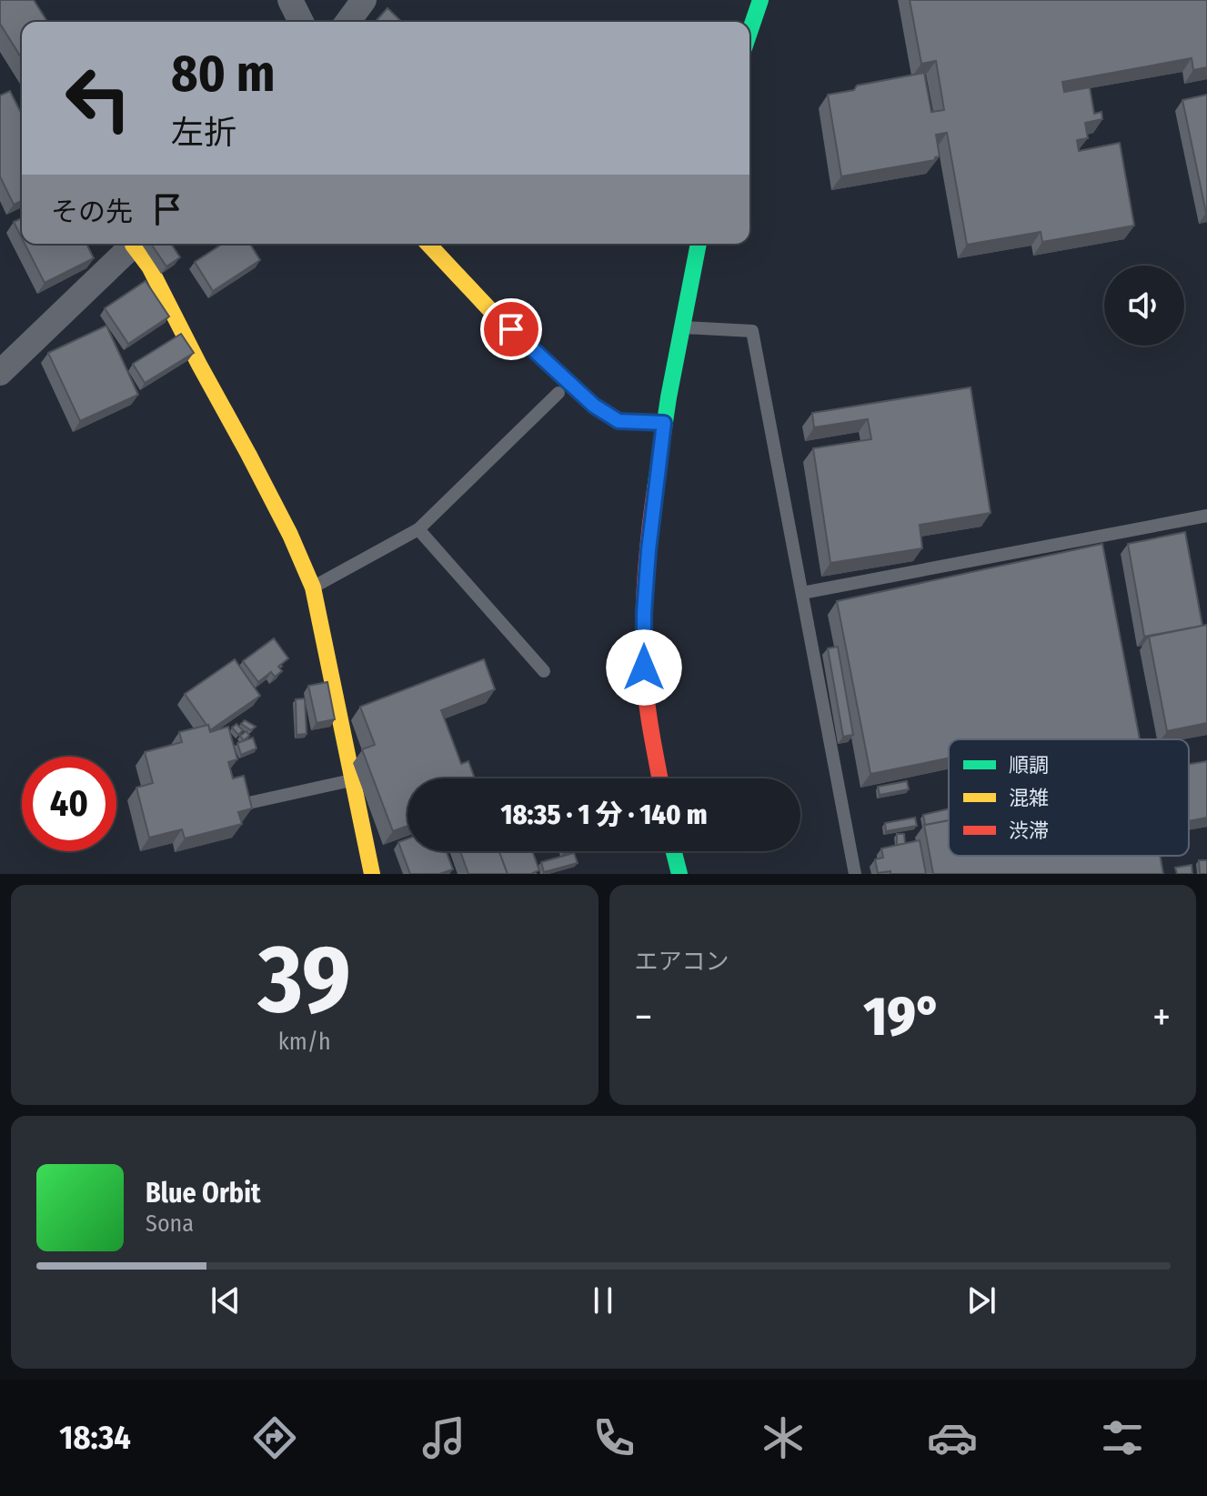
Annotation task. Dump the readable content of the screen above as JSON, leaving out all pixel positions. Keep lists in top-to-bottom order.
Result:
{
  "legend": ["順調", "混雑", "渋滞"],
  "page": {
    "turn": ["80 m", "左折"],
    "then": "その先",
    "limit": "40",
    "trip": "18:35 · 1 分 · 140 m",
    "tile": [
      ["39", "km/h"],
      "エアコン"
    ],
    "heat": ["−", "19°", "+"],
    "song": ["Blue Orbit", "Sona"],
    "tabs": "18:34"
  }
}
